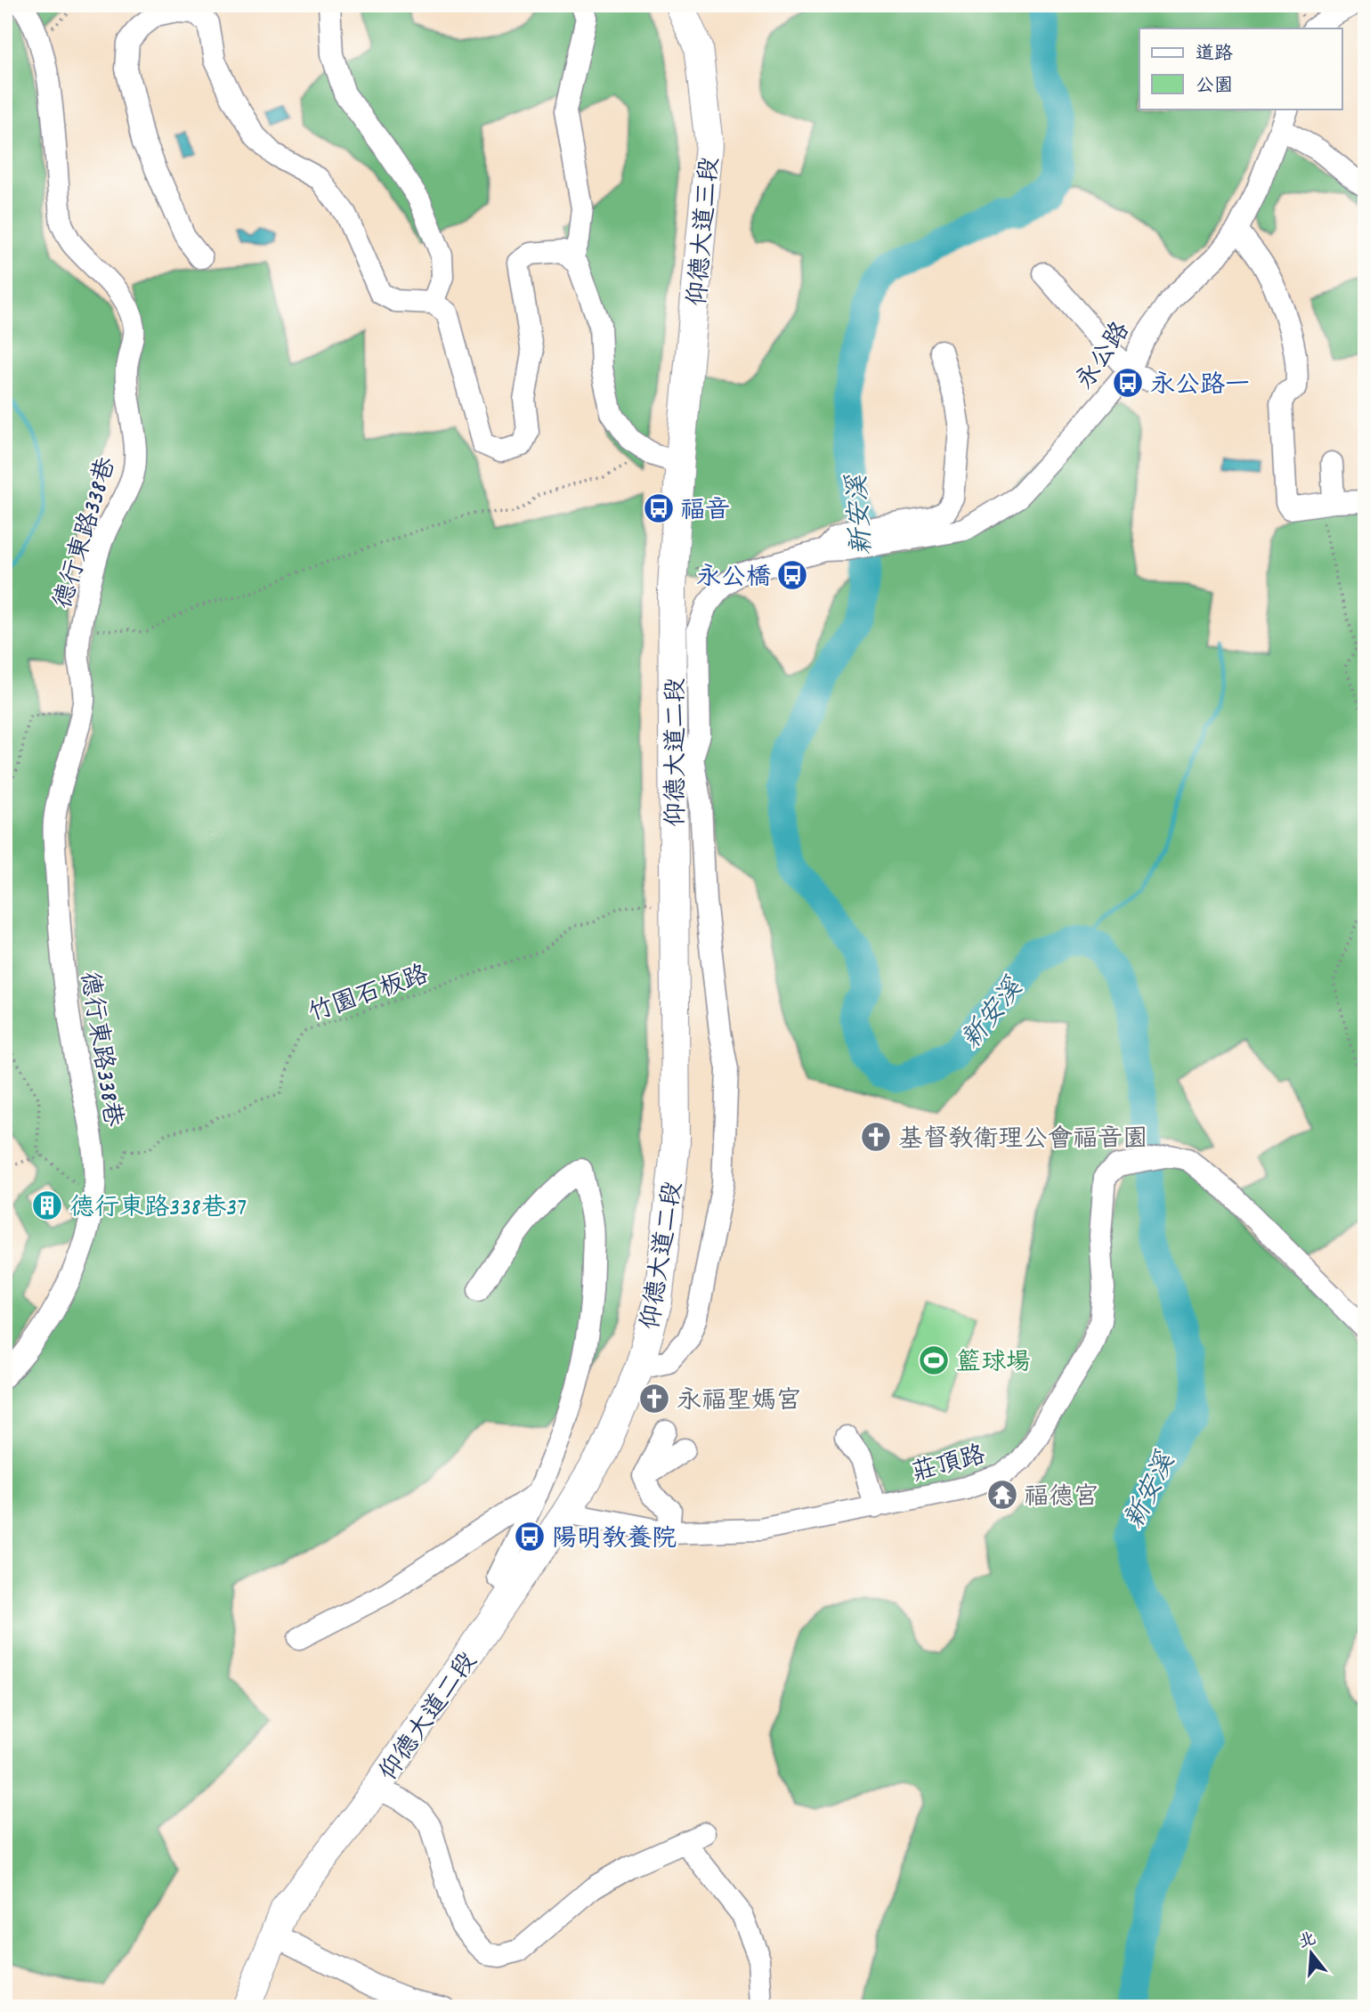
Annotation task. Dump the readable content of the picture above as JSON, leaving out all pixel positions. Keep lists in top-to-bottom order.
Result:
{
  "streets": {
    "main road": ["仰德大道三段", "仰德大道二段"],
    "street": ["永公路", "德行東路338巷", "莊頂路"],
    "path": ["竹園石板路"]
  },
  "crossings": [
    ["仰德大道三段", "仰德大道二段"],
    ["德行東路338巷", "竹園石板路"],
    ["仰德大道二段", "莊頂路"]
  ],
  "water": ["新安溪"],
  "places": {
    "bus stop": [
      "永公路一",
      "福音",
      "永公橋",
      "陽明教養院"
    ],
    "church": ["基督教衛理公會福音園", "永福聖媽宮"],
    "building": ["德行東路338巷37"],
    "sports": ["籃球場"],
    "temple": ["福德宮"]
  },
  "legend": ["道路", "公園"],
  "north": "top"
}
